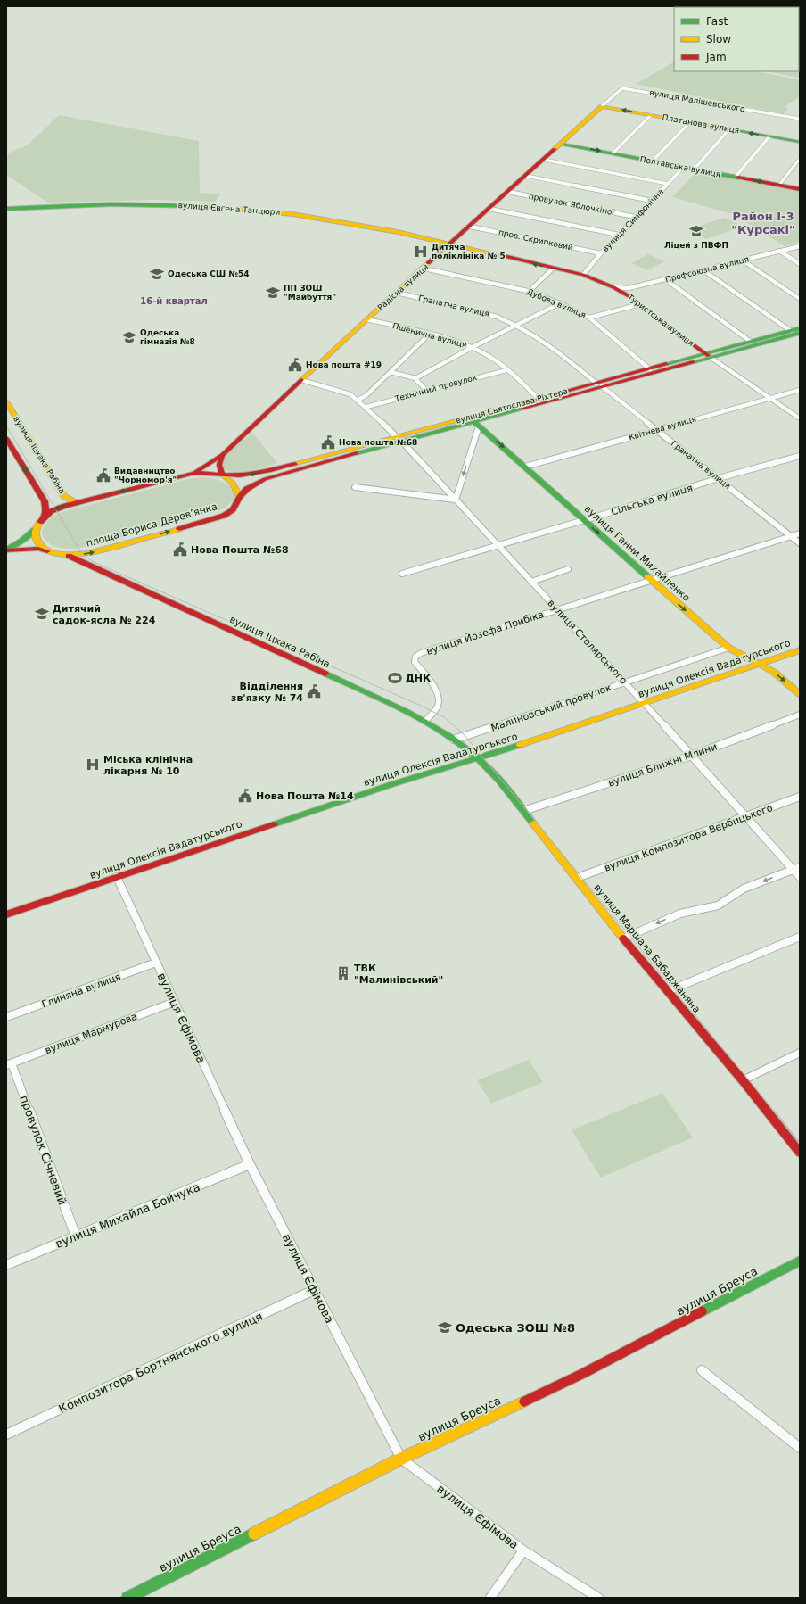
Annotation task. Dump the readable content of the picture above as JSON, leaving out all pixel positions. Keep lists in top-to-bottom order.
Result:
{
  "streets": {
    "street": [
      "вулиця Малішевського",
      "Платанова вулиця",
      "Полтавська вулиця",
      "провулок Яблочкіної",
      "вулиця Євгена Танцюри",
      "вулиця Симфонічна",
      "пров. Скрипковий",
      "Профсоюзна вулиця",
      "Радісна вулиця",
      "Дубова вулиця",
      "Гранатна вулиця",
      "Туристська вулиця",
      "Пшенична вулиця",
      "Технічний провулок",
      "вулиця Святослава Ріхтера",
      "Квітнева вулиця",
      "вулиця Іцхака Рабіна",
      "Сільська вулиця",
      "площа Бориса Деревʼянка",
      "вулиця Ганни Михайленко",
      "вулиця Йозефа Прибіка",
      "вулиця Столярського",
      "вулиця Олексія Вадатурського",
      "Малиновський провулок",
      "вулиця Ближні Млини",
      "вулиця Композитора Вербицького",
      "вулиця Маршала Бабаджаняна",
      "Глиняна вулиця",
      "вулиця Єфімова",
      "вулиця Мармурова",
      "провулок Січневий",
      "вулиця Михайла Бойчука",
      "вулиця Бреуса",
      "Композитора Бортнянського вулиця"
    ]
  },
  "crossings": [
    ["вулиця Малішевського", "Платанова вулиця"],
    ["вулиця Малішевського", "Радісна вулиця"],
    ["Платанова вулиця", "Радісна вулиця"],
    ["Полтавська вулиця", "вулиця Симфонічна"],
    ["Полтавська вулиця", "Радісна вулиця"],
    ["провулок Яблочкіної", "вулиця Симфонічна"],
    ["провулок Яблочкіної", "Радісна вулиця"],
    ["вулиця Євгена Танцюри", "Радісна вулиця"],
    ["вулиця Євгена Танцюри", "Туристська вулиця"],
    ["вулиця Симфонічна", "пров. Скрипковий"],
    ["вулиця Симфонічна", "Туристська вулиця"],
    ["пров. Скрипковий", "Радісна вулиця"],
    ["Профсоюзна вулиця", "Туристська вулиця"],
    ["Радісна вулиця", "Дубова вулиця"],
    ["Радісна вулиця", "Гранатна вулиця"],
    ["Радісна вулиця", "Туристська вулиця"],
    ["Радісна вулиця", "Пшенична вулиця"],
    ["Радісна вулиця", "вулиця Столярського"],
    ["Дубова вулиця", "вулиця Святослава Ріхтера"],
    ["Гранатна вулиця", "вулиця Святослава Ріхтера"],
    ["Гранатна вулиця", "Квітнева вулиця"],
    ["Гранатна вулиця", "Сільська вулиця"],
    ["Гранатна вулиця", "вулиця Йозефа Прибіка"],
    ["Туристська вулиця", "вулиця Святослава Ріхтера"],
    ["Туристська вулиця", "Квітнева вулиця"],
    ["Пшенична вулиця", "Технічний провулок"],
    ["Пшенична вулиця", "вулиця Святослава Ріхтера"],
    ["Технічний провулок", "вулиця Столярського"],
    ["вулиця Святослава Ріхтера", "площа Бориса Деревʼянка"],
    ["вулиця Святослава Ріхтера", "вулиця Ганни Михайленко"],
    ["вулиця Святослава Ріхтера", "вулиця Столярського"],
    ["Квітнева вулиця", "вулиця Ганни Михайленко"],
    ["вулиця Іцхака Рабіна", "площа Бориса Деревʼянка"],
    ["вулиця Іцхака Рабіна", "вулиця Йозефа Прибіка"],
    ["вулиця Іцхака Рабіна", "вулиця Олексія Вадатурського"],
    ["вулиця Іцхака Рабіна", "Малиновський провулок"],
    ["вулиця Іцхака Рабіна", "вулиця Маршала Бабаджаняна"],
    ["Сільська вулиця", "вулиця Ганни Михайленко"],
    ["Сільська вулиця", "вулиця Столярського"],
    ["вулиця Ганни Михайленко", "вулиця Йозефа Прибіка"],
    ["вулиця Ганни Михайленко", "вулиця Олексія Вадатурського"],
    ["вулиця Ганни Михайленко", "Малиновський провулок"],
    ["вулиця Йозефа Прибіка", "вулиця Столярського"],
    ["вулиця Столярського", "вулиця Олексія Вадатурського"],
    ["вулиця Столярського", "Малиновський провулок"],
    ["вулиця Столярського", "вулиця Ближні Млини"],
    ["вулиця Столярського", "вулиця Композитора Вербицького"],
    ["вулиця Олексія Вадатурського", "вулиця Маршала Бабаджаняна"],
    ["вулиця Олексія Вадатурського", "вулиця Єфімова"],
    ["вулиця Ближні Млини", "вулиця Маршала Бабаджаняна"],
    ["вулиця Композитора Вербицького", "вулиця Маршала Бабаджаняна"],
    ["Глиняна вулиця", "вулиця Єфімова"],
    ["вулиця Єфімова", "вулиця Мармурова"],
    ["вулиця Єфімова", "вулиця Михайла Бойчука"],
    ["вулиця Єфімова", "вулиця Бреуса"],
    ["вулиця Єфімова", "Композитора Бортнянського вулиця"],
    ["вулиця Мармурова", "провулок Січневий"],
    ["провулок Січневий", "вулиця Михайла Бойчука"]
  ],
  "one_way": ["вулиця Ганни Михайленко"],
  "districts": ["Район І-3 \"Курсакі\"", "16-й квартал"],
  "places": {
    "school or university": [
      "Ліцей з ПВФП",
      "Одеська СШ №54",
      "ПП ЗОШ \"Майбуття\"",
      "Одеська гімназія №8",
      "Дитячий садок-ясла № 224",
      "Одеська ЗОШ №8"
    ],
    "hospital": ["Дитяча поліклініка № 5", "Міська клінічна лікарня № 10"],
    "public building": [
      "Нова пошта #19",
      "Нова пошта №68",
      "Видавництво \"Чорномор'я\"",
      "Нова Пошта №68",
      "Відділення зв'язку № 74",
      "Нова Пошта №14"
    ],
    "sports": ["ДНК"],
    "building": ["ТВК \"Малинівський\""]
  },
  "legend": ["Fast", "Slow", "Jam"]
}
